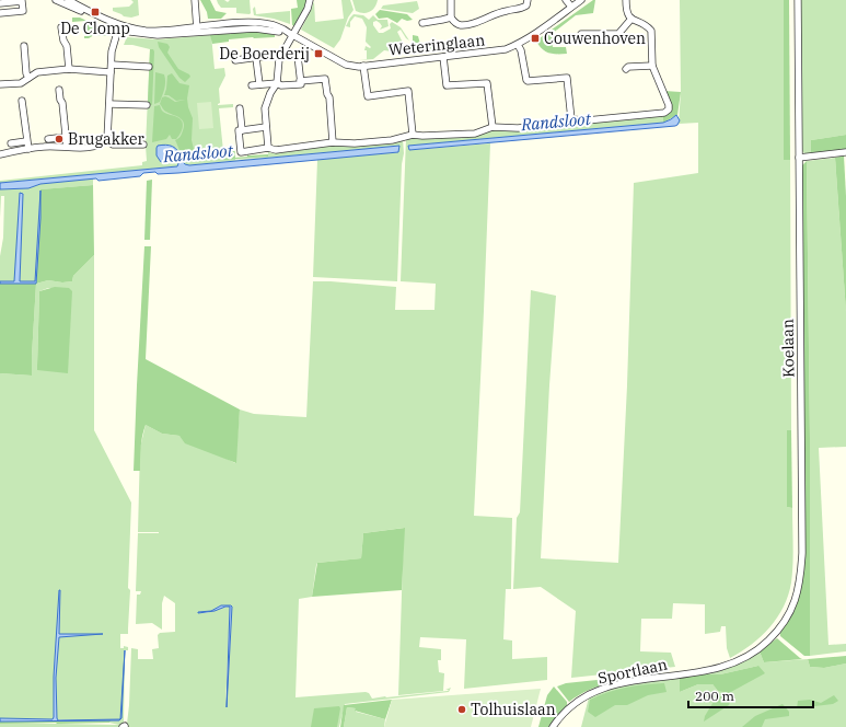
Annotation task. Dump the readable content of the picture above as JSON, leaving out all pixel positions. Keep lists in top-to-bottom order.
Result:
{
  "streets": {
    "street": ["Weteringlaan", "Koelaan", "Sportlaan"]
  },
  "crossings": [
    ["Koelaan", "Sportlaan"]
  ],
  "water": ["Randsloot"],
  "places": {
    "transit": ["De Clomp", "Couwenhoven", "De Boerderij"],
    "other": ["Brugakker", "Tolhuislaan"]
  },
  "scale_bar": "200 m"
}
